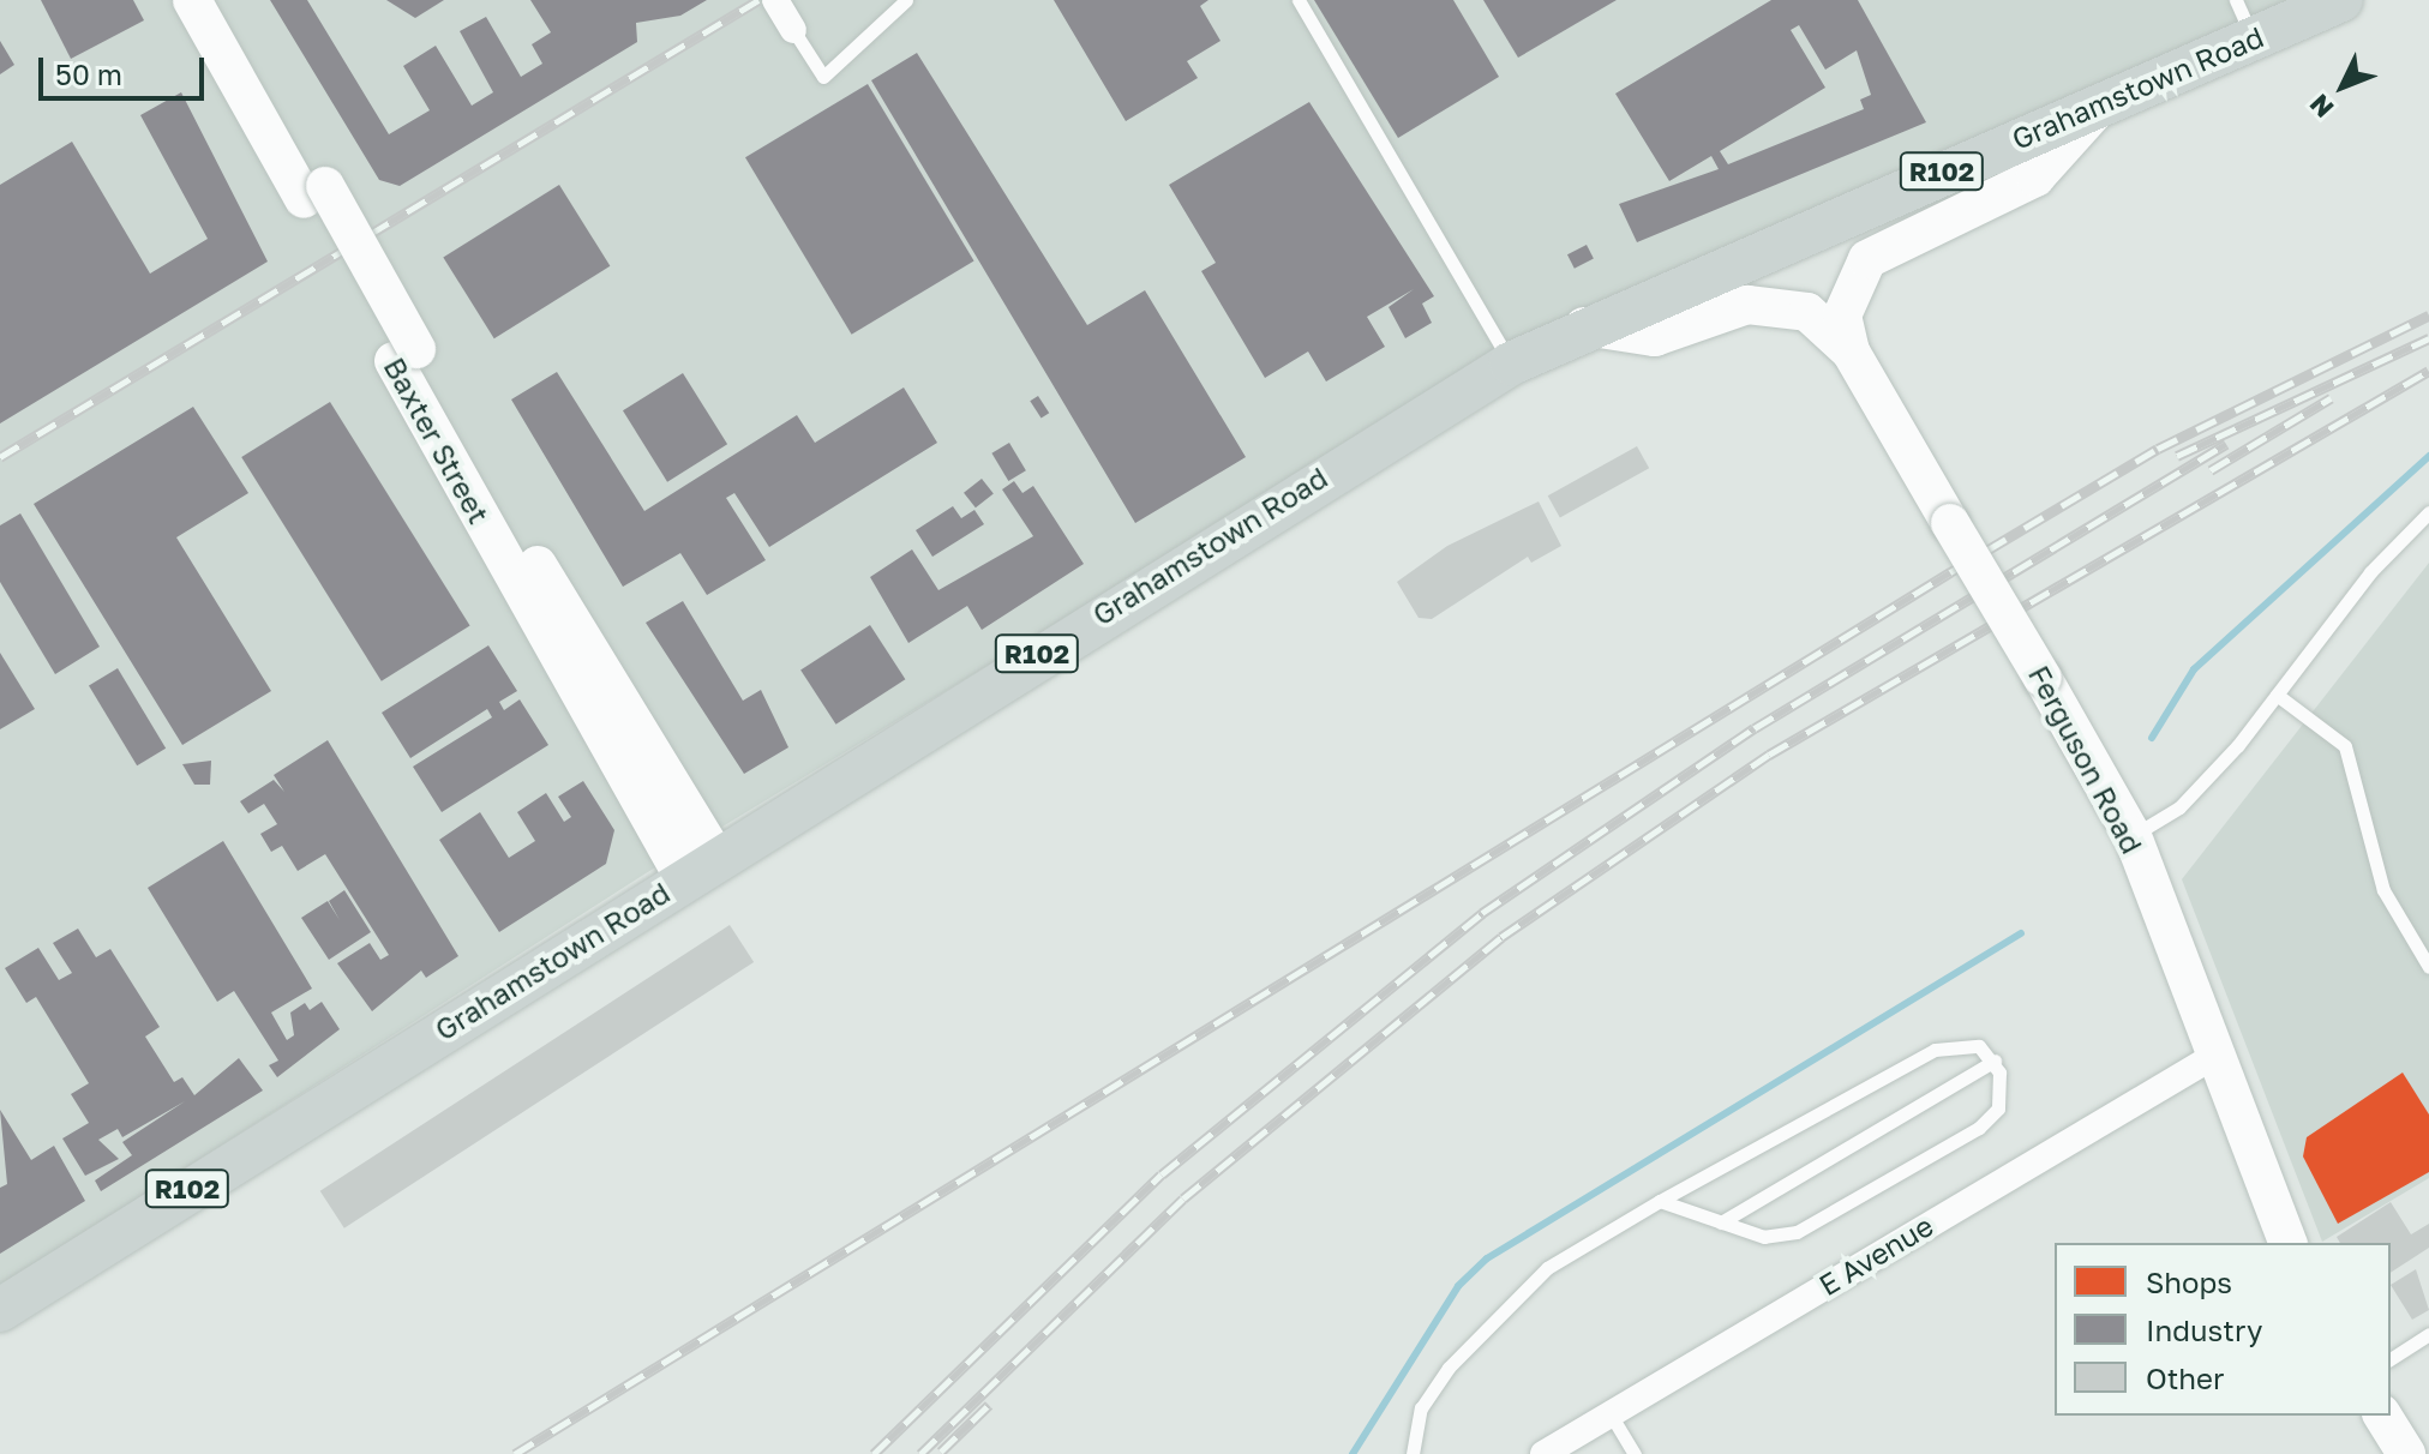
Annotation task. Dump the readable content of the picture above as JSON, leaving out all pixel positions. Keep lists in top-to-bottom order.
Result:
{
  "streets": {
    "main road": [
      "Grahamstown Road",
      "R102",
      "Baxter Street",
      "Ferguson Road"
    ],
    "street": ["E Avenue"]
  },
  "crossings": [
    ["Grahamstown Road", "Baxter Street"],
    ["Grahamstown Road", "Ferguson Road"],
    ["Ferguson Road", "E Avenue"]
  ],
  "legend": ["Shops", "Industry", "Other"],
  "scale_bar": "50 m",
  "north": "bottom left"
}
